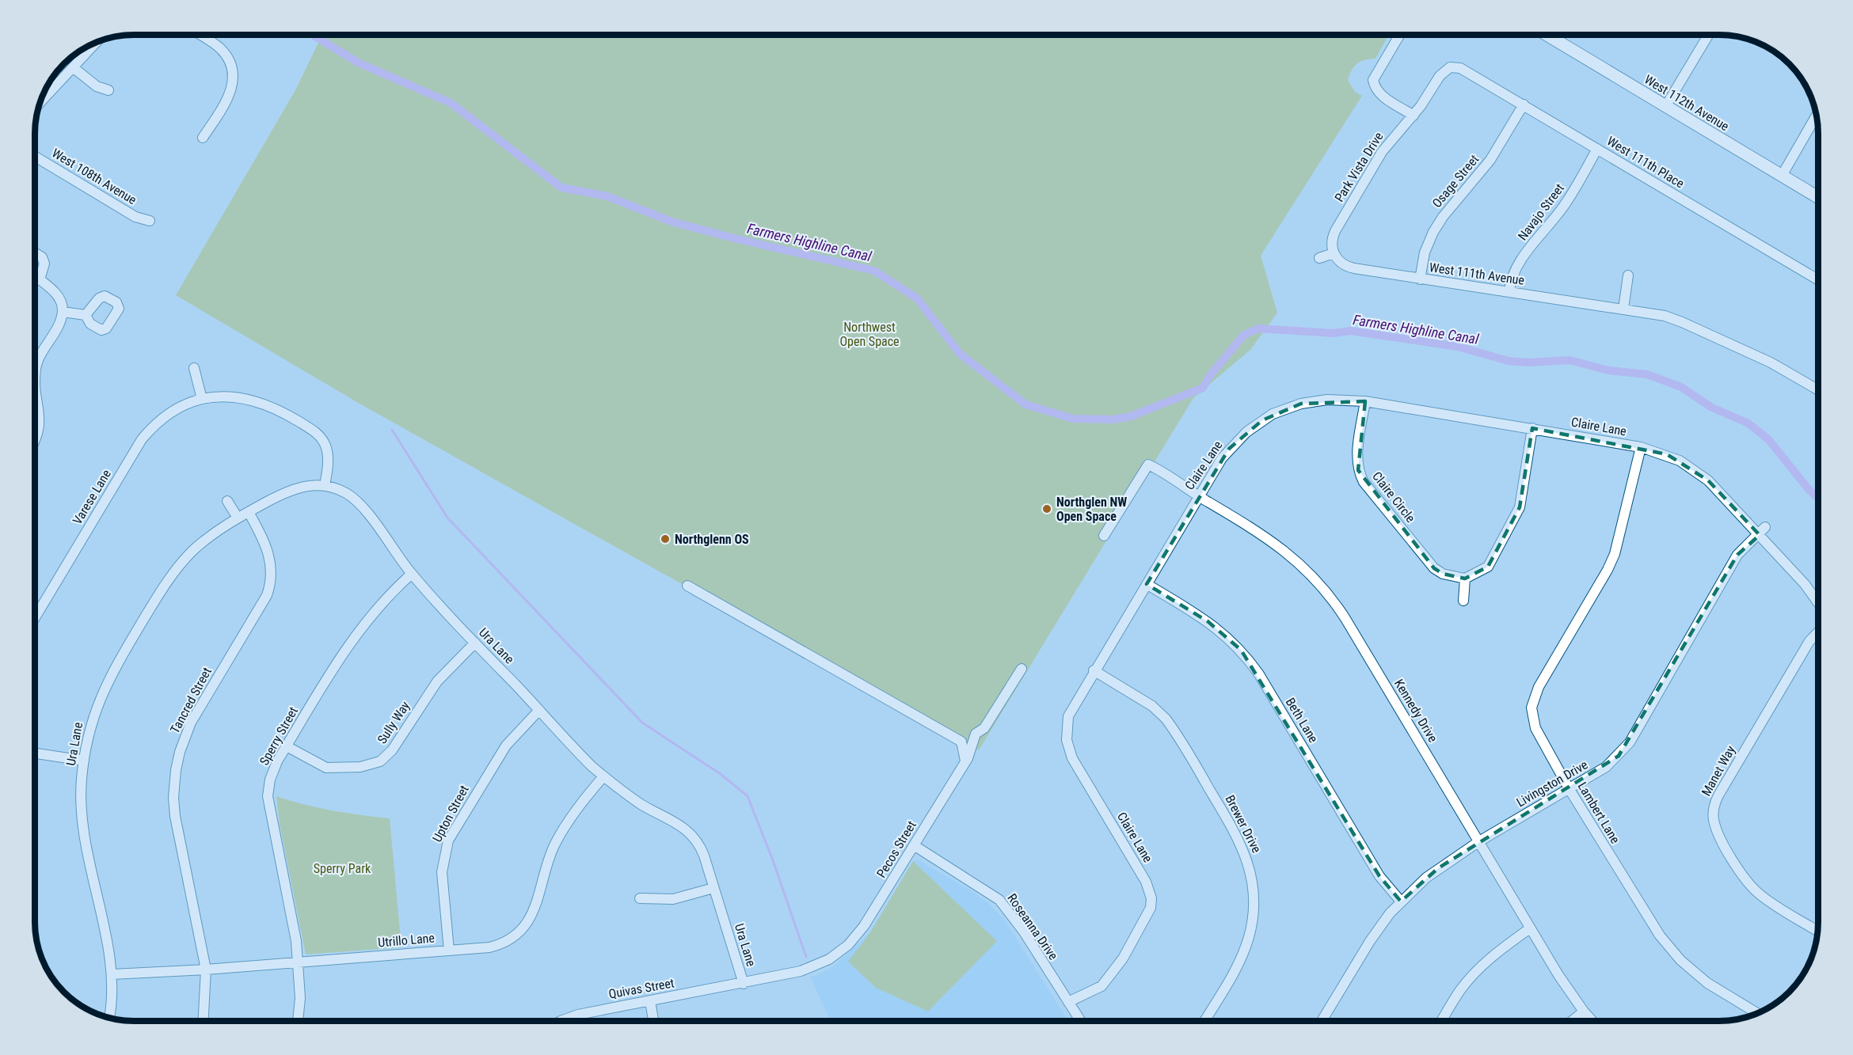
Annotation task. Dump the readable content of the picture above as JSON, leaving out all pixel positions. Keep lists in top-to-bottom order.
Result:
{
  "streets": {
    "main road": ["West 112th Avenue"],
    "street": [
      "West 111th Place",
      "Park Vista Drive",
      "West 108th Avenue",
      "Osage Street",
      "Navajo Street",
      "West 111th Avenue",
      "Claire Lane",
      "Varese Lane",
      "Claire Circle",
      "Ura Lane",
      "Tancred Street",
      "Kennedy Drive",
      "Beth Lane",
      "Sully Way",
      "Sperry Street",
      "Manet Way",
      "Livingston Drive",
      "Lambert Lane",
      "Upton Street",
      "Brewer Drive",
      "Pecos Street",
      "Roseanna Drive",
      "Utrillo Lane",
      "Quivas Street"
    ]
  },
  "crossings": [
    ["West 111th Place", "Park Vista Drive"],
    ["West 111th Place", "Osage Street"],
    ["West 111th Place", "Navajo Street"],
    ["Park Vista Drive", "West 111th Avenue"],
    ["Osage Street", "West 111th Avenue"],
    ["Navajo Street", "West 111th Avenue"],
    ["Claire Lane", "Claire Circle"],
    ["Claire Lane", "Kennedy Drive"],
    ["Claire Lane", "Beth Lane"],
    ["Claire Lane", "Livingston Drive"],
    ["Claire Lane", "Lambert Lane"],
    ["Claire Lane", "Brewer Drive"],
    ["Claire Lane", "Roseanna Drive"],
    ["Varese Lane", "Ura Lane"],
    ["Ura Lane", "Tancred Street"],
    ["Ura Lane", "Sully Way"],
    ["Ura Lane", "Sperry Street"],
    ["Ura Lane", "Upton Street"],
    ["Ura Lane", "Pecos Street"],
    ["Ura Lane", "Utrillo Lane"],
    ["Ura Lane", "Quivas Street"],
    ["Tancred Street", "Utrillo Lane"],
    ["Kennedy Drive", "Livingston Drive"],
    ["Beth Lane", "Livingston Drive"],
    ["Sully Way", "Sperry Street"],
    ["Sperry Street", "Utrillo Lane"],
    ["Livingston Drive", "Lambert Lane"],
    ["Upton Street", "Utrillo Lane"],
    ["Pecos Street", "Roseanna Drive"],
    ["Pecos Street", "Quivas Street"]
  ],
  "water": ["Farmers Highline Canal"],
  "parks": ["Northwest Open Space", "Sperry Park"],
  "places": ["Northglen NW Open Space", "Northglenn OS"]
}
